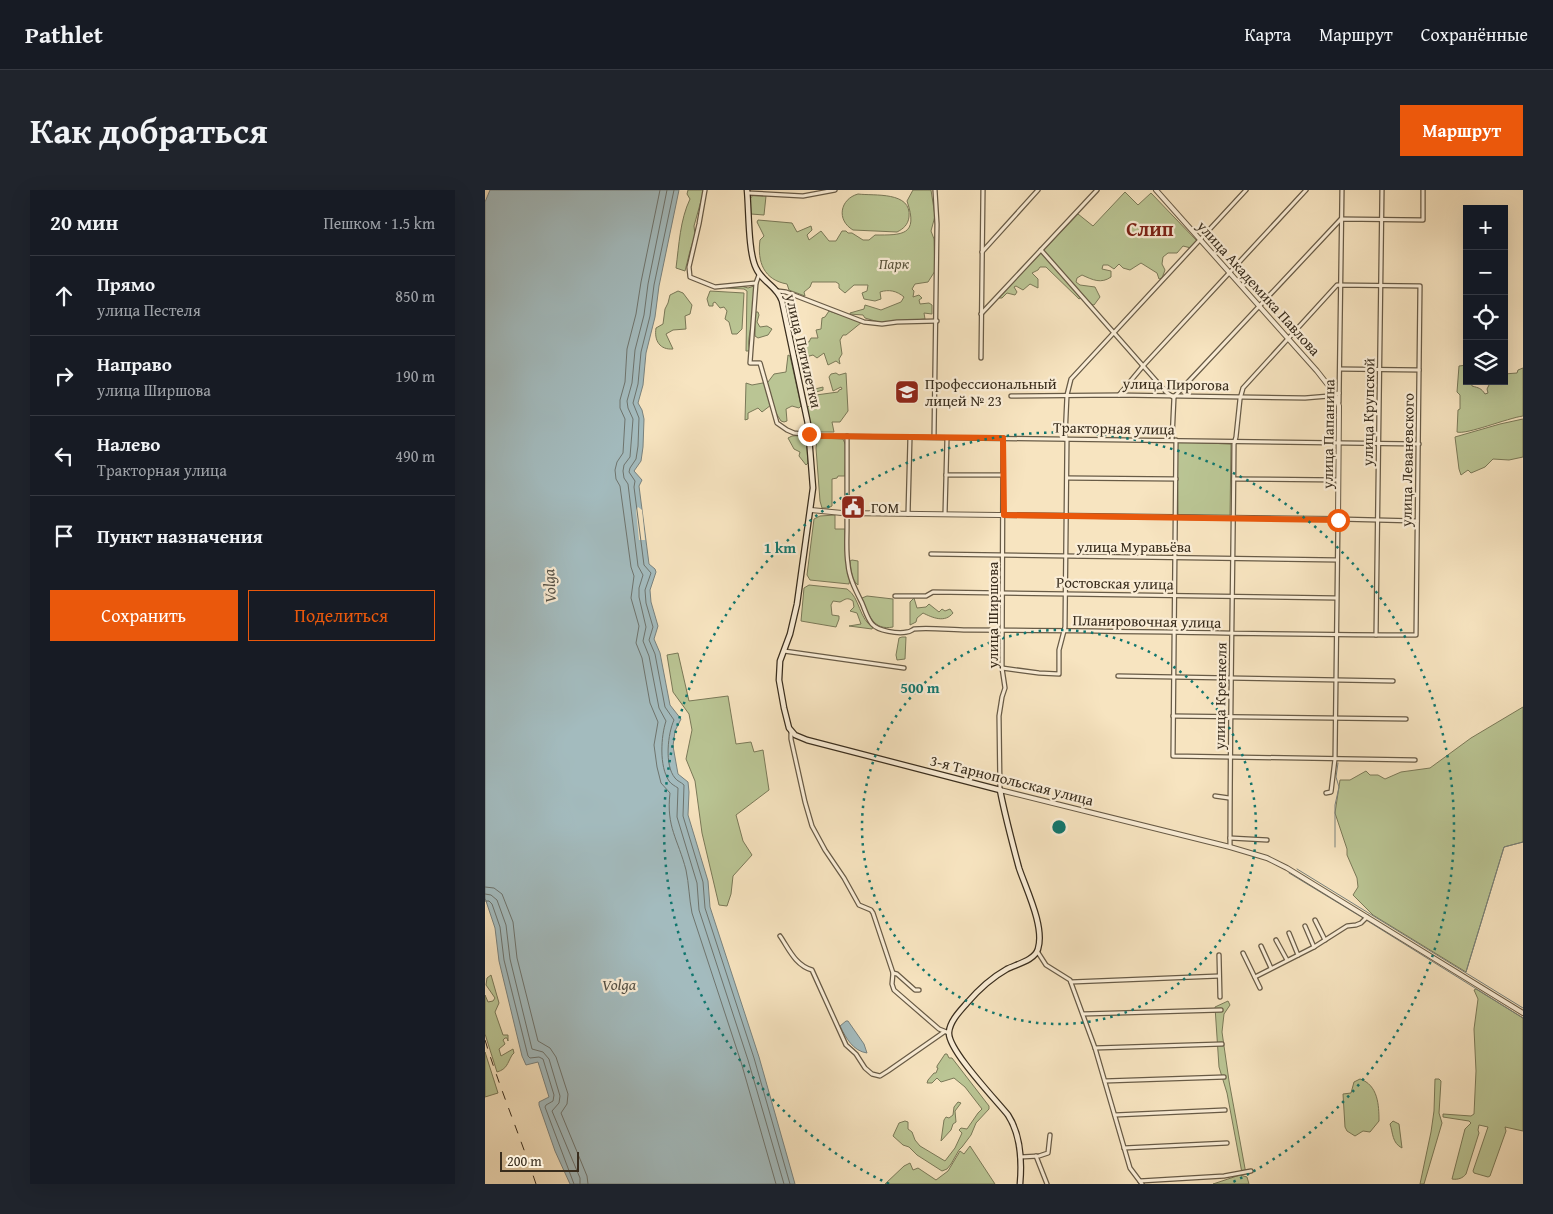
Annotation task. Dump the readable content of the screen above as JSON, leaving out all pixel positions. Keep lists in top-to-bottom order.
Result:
{
  "streets": {
    "main road": ["улица Пятилетки", "3-я Тарнопольская улица"],
    "street": [
      "улица Академика Павлова",
      "улица Пирогова",
      "улица Крупской",
      "Тракторная улица",
      "улица Папанина",
      "улица Леваневского",
      "улица Муравьёва",
      "Ростовская улица",
      "улица Ширшова",
      "Планировочная улица",
      "улица Кренкеля"
    ]
  },
  "crossings": [
    ["улица Академика Павлова", "улица Пирогова"],
    ["улица Академика Павлова", "улица Папанина"],
    ["улица Академика Павлова", "улица Кренкеля"],
    ["улица Пятилетки", "Тракторная улица"],
    ["улица Пятилетки", "3-я Тарнопольская улица"],
    ["улица Пирогова", "улица Папанина"],
    ["улица Пирогова", "улица Кренкеля"],
    ["улица Крупской", "Тракторная улица"],
    ["улица Крупской", "улица Леваневского"],
    ["улица Крупской", "Планировочная улица"],
    ["Тракторная улица", "улица Папанина"],
    ["Тракторная улица", "улица Леваневского"],
    ["Тракторная улица", "улица Ширшова"],
    ["Тракторная улица", "улица Кренкеля"],
    ["улица Папанина", "улица Муравьёва"],
    ["улица Папанина", "Ростовская улица"],
    ["улица Папанина", "Планировочная улица"],
    ["улица Папанина", "улица Кренкеля"],
    ["улица Леваневского", "Планировочная улица"],
    ["улица Муравьёва", "улица Ширшова"],
    ["улица Муравьёва", "улица Кренкеля"],
    ["Ростовская улица", "улица Ширшова"],
    ["Ростовская улица", "улица Кренкеля"],
    ["улица Ширшова", "Планировочная улица"],
    ["улица Ширшова", "3-я Тарнопольская улица"],
    ["Планировочная улица", "улица Кренкеля"],
    ["улица Кренкеля", "3-я Тарнопольская улица"]
  ],
  "districts": ["Слип"],
  "water": ["Volga"],
  "parks": ["Парк"],
  "places": {
    "school or university": ["Профессиональный лицей № 23"],
    "public building": ["ГОМ"]
  },
  "scale_bar": "200 m",
  "page": {
    "header": "Pathlet",
    "nav": ["Карта", "Маршрут", "Сохранённые"],
    "title": "Как добраться",
    "buttons": [
      "Маршрут",
      ["Сохранить", "Поделиться"]
    ],
    "heading": ["20 мин", "Пешком · 1.5 km"],
    "map_buttons": ["+", "−"],
    "list": [
      ["Прямо", "улица Пестеля", "850 m"],
      ["Направо", "улица Ширшова", "190 m"],
      ["Налево", "Тракторная улица", "490 m"],
      "Пункт назначения"
    ],
    "scale": "200 m"
  },
  "rings": ["1 km", "500 m"]
}
